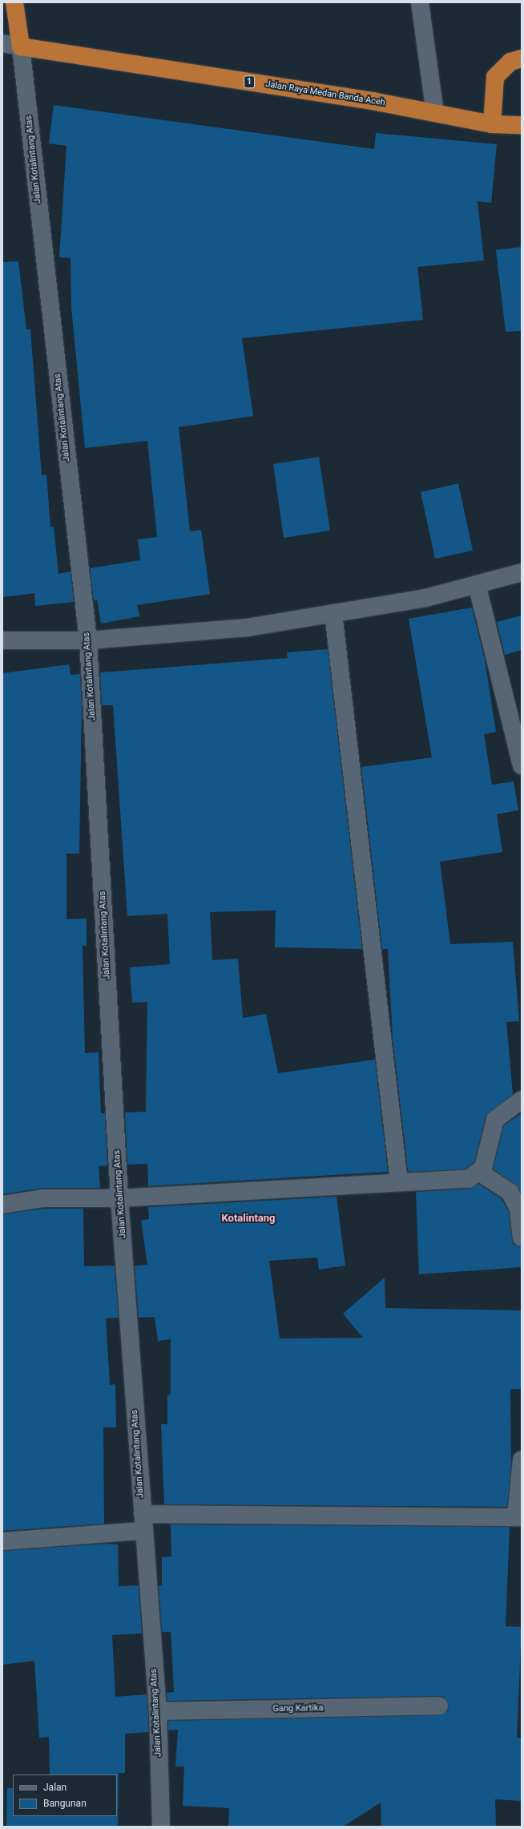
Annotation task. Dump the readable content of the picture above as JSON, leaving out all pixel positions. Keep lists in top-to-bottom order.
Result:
{
  "streets": {
    "highway": ["1", "Jalan Raya Medan Banda Aceh"],
    "street": ["Jalan Kotalintang Atas", "Gang Kartika"]
  },
  "crossings": [
    ["Jalan Raya Medan Banda Aceh", "Jalan Kotalintang Atas"],
    ["Jalan Kotalintang Atas", "Gang Kartika"]
  ],
  "districts": ["Kotalintang"],
  "legend": ["Jalan", "Bangunan"]
}
